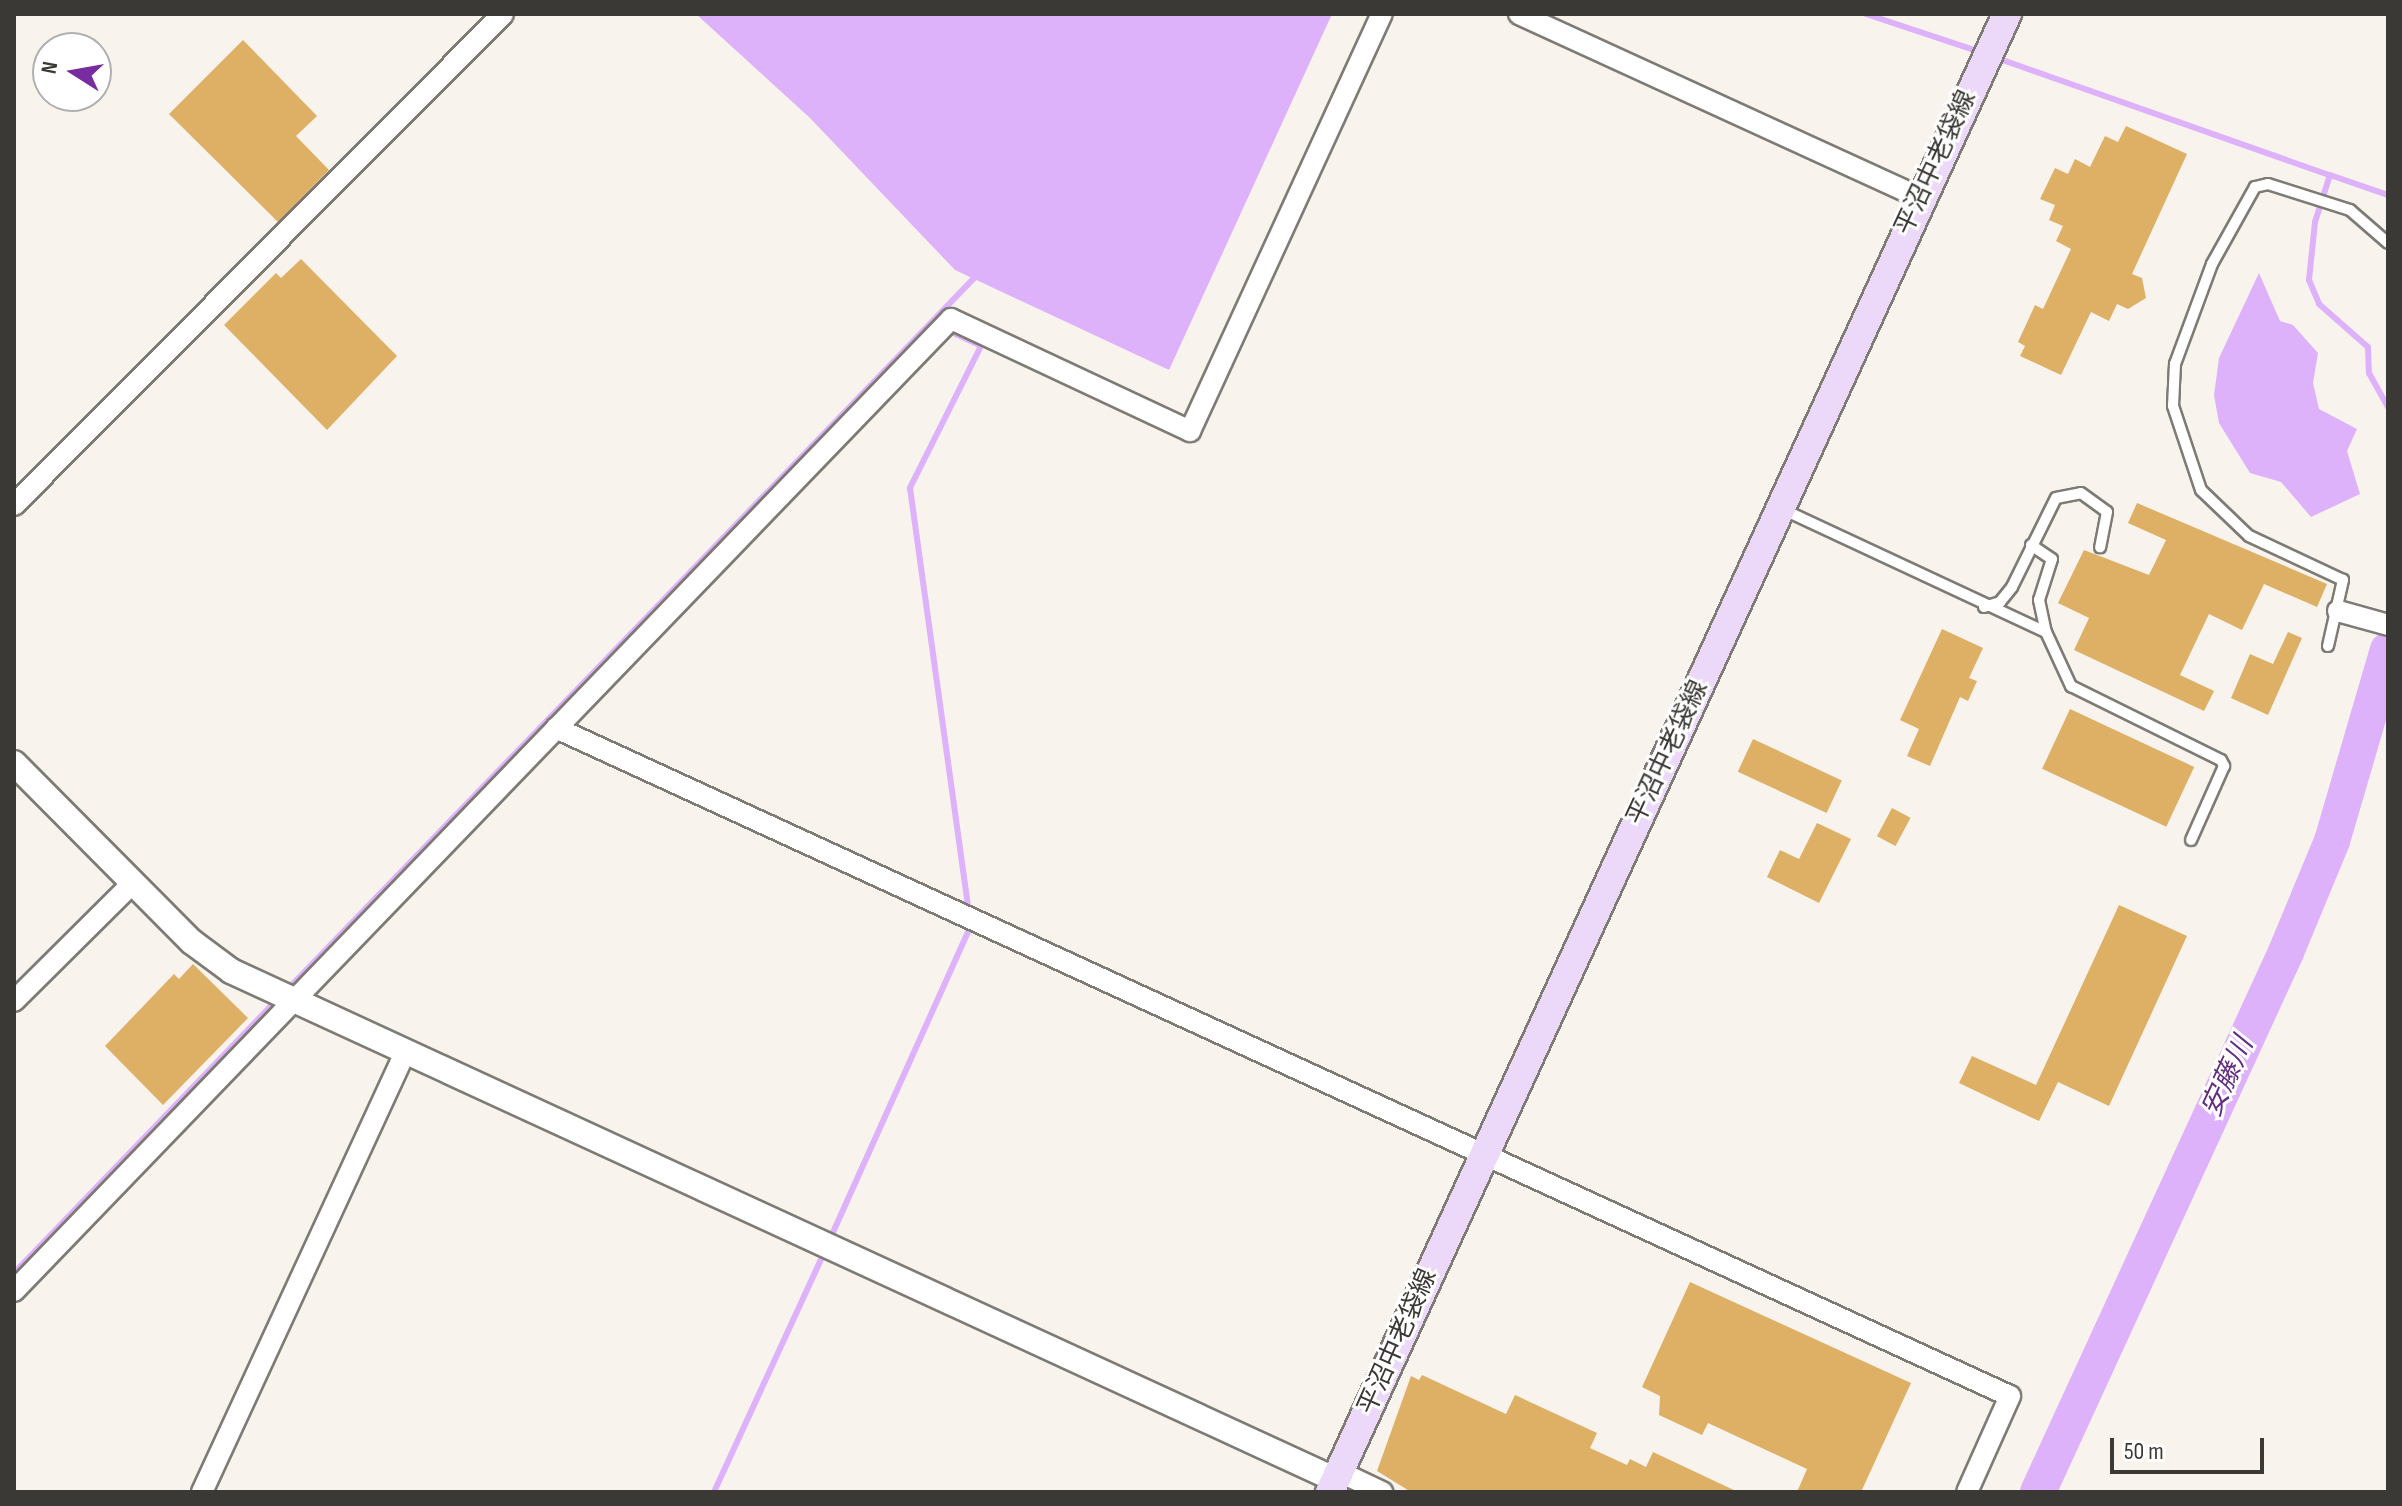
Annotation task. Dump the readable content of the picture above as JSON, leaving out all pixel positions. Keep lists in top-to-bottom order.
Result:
{
  "streets": {
    "main road": ["平沼中老袋線"]
  },
  "water": ["安藤川"],
  "scale_bar": "50 m",
  "north": "left"
}
